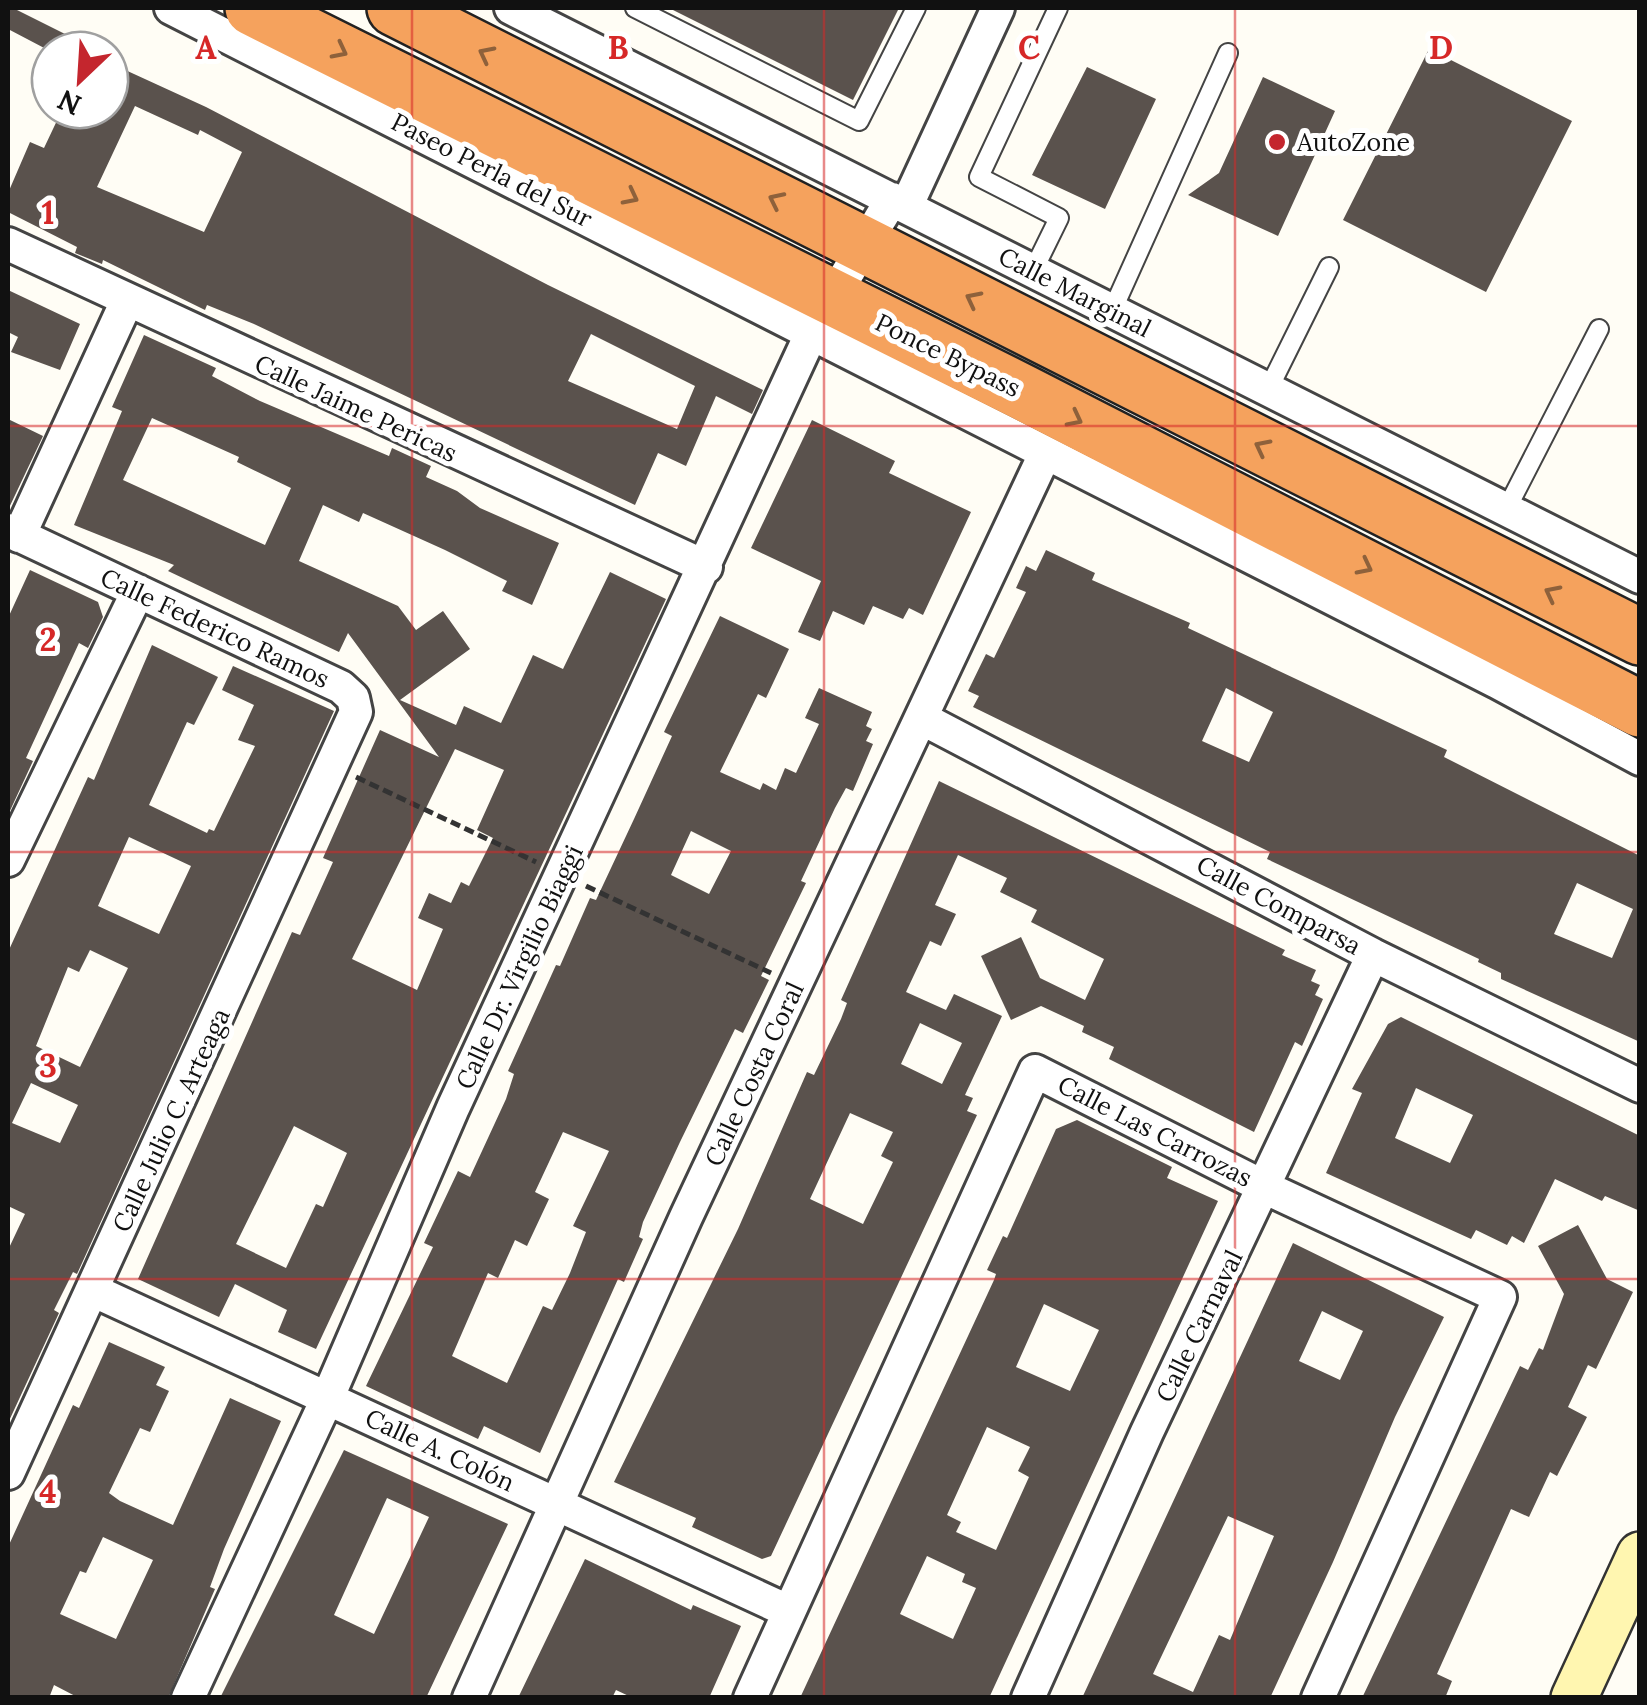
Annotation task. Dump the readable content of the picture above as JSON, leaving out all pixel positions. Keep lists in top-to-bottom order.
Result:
{
  "streets": {
    "highway": ["Ponce Bypass"],
    "street": [
      "Paseo Perla del Sur",
      "Calle Marginal",
      "Calle Jaime Pericas",
      "Calle Federico Ramos",
      "Calle Comparsa",
      "Calle Dr. Virgilio Biaggi",
      "Calle Costa Coral",
      "Calle Julio C. Arteaga",
      "Calle Las Carrozas",
      "Calle Carnaval",
      "Calle A. Colón"
    ]
  },
  "crossings": [
    ["Paseo Perla del Sur", "Ponce Bypass"],
    ["Paseo Perla del Sur", "Calle Dr. Virgilio Biaggi"],
    ["Paseo Perla del Sur", "Calle Costa Coral"],
    ["Calle Marginal", "Calle Dr. Virgilio Biaggi"],
    ["Ponce Bypass", "Calle Dr. Virgilio Biaggi"],
    ["Calle Jaime Pericas", "Calle Dr. Virgilio Biaggi"],
    ["Calle Federico Ramos", "Calle Julio C. Arteaga"],
    ["Calle Comparsa", "Calle Costa Coral"],
    ["Calle Comparsa", "Calle Carnaval"],
    ["Calle Dr. Virgilio Biaggi", "Calle A. Colón"],
    ["Calle Costa Coral", "Calle A. Colón"],
    ["Calle Julio C. Arteaga", "Calle A. Colón"],
    ["Calle Las Carrozas", "Calle Carnaval"],
    ["Calle Las Carrozas", "Calle A. Colón"]
  ],
  "places": ["AutoZone"],
  "north": "bottom left",
  "grid": {
    "columns": [
      "A",
      "B",
      "C",
      "D"
    ],
    "rows": [
      "1",
      "2",
      "3",
      "4"
    ]
  }
}
